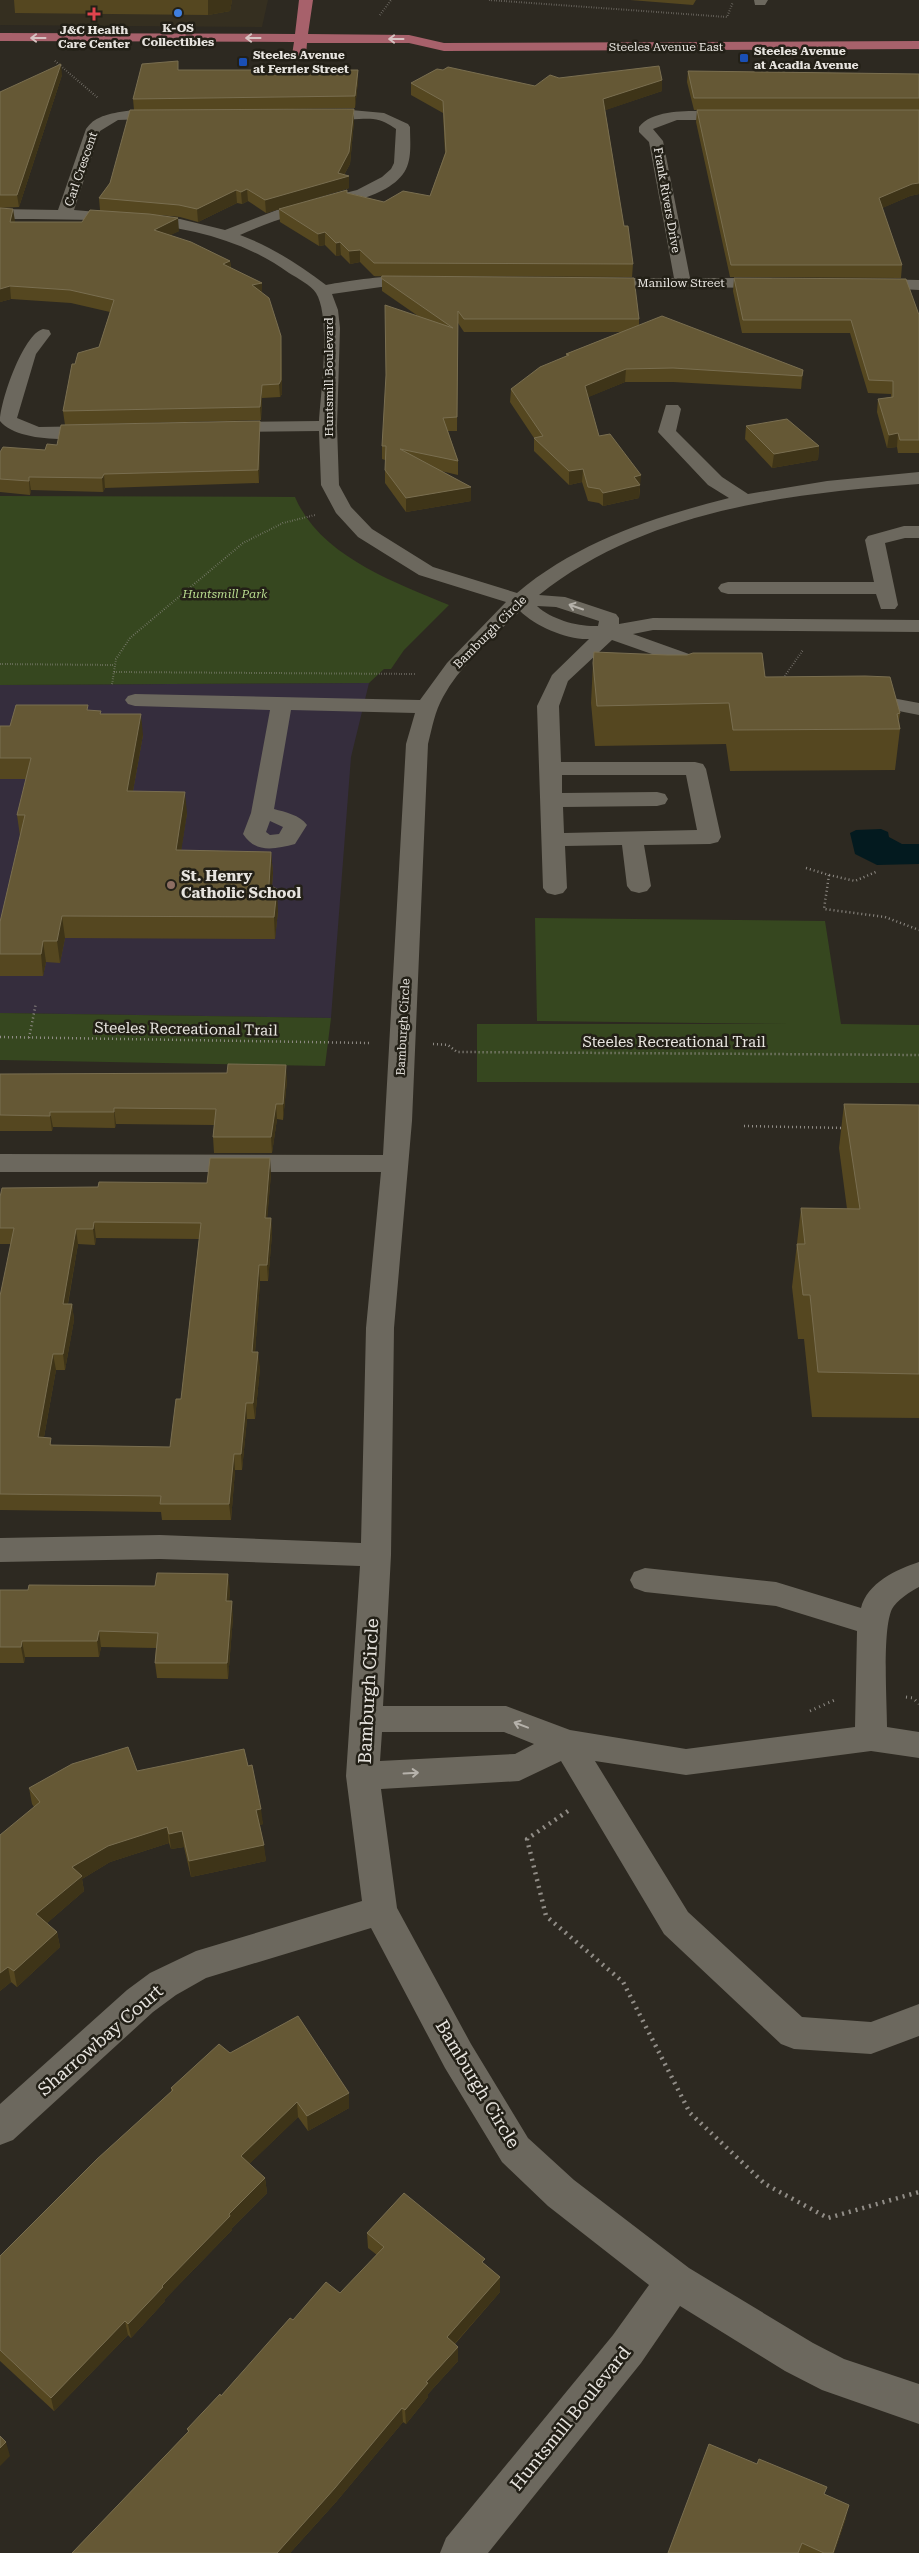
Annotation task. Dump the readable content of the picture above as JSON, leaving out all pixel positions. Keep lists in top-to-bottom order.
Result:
{
  "streets": {
    "main road": ["Steeles Avenue East"],
    "street": [
      "Carl Crescent",
      "Frank Rivers Drive",
      "Manilow Street",
      "Huntsmill Boulevard",
      "Bamburgh Circle",
      "Sharrowbay Court"
    ],
    "path": ["Steeles Recreational Trail"]
  },
  "crossings": [
    ["Frank Rivers Drive", "Manilow Street"],
    ["Huntsmill Boulevard", "Bamburgh Circle"],
    ["Bamburgh Circle", "Sharrowbay Court"]
  ],
  "one_way": ["Steeles Avenue East"],
  "parks": ["Huntsmill Park"],
  "places": {
    "other": ["K-OS Collectibles", "St. Henry Catholic School"],
    "health": ["J&C Health Care Center"],
    "transit": ["Steeles Avenue at Acadia Avenue", "Steeles Avenue at Ferrier Street"]
  }
}
